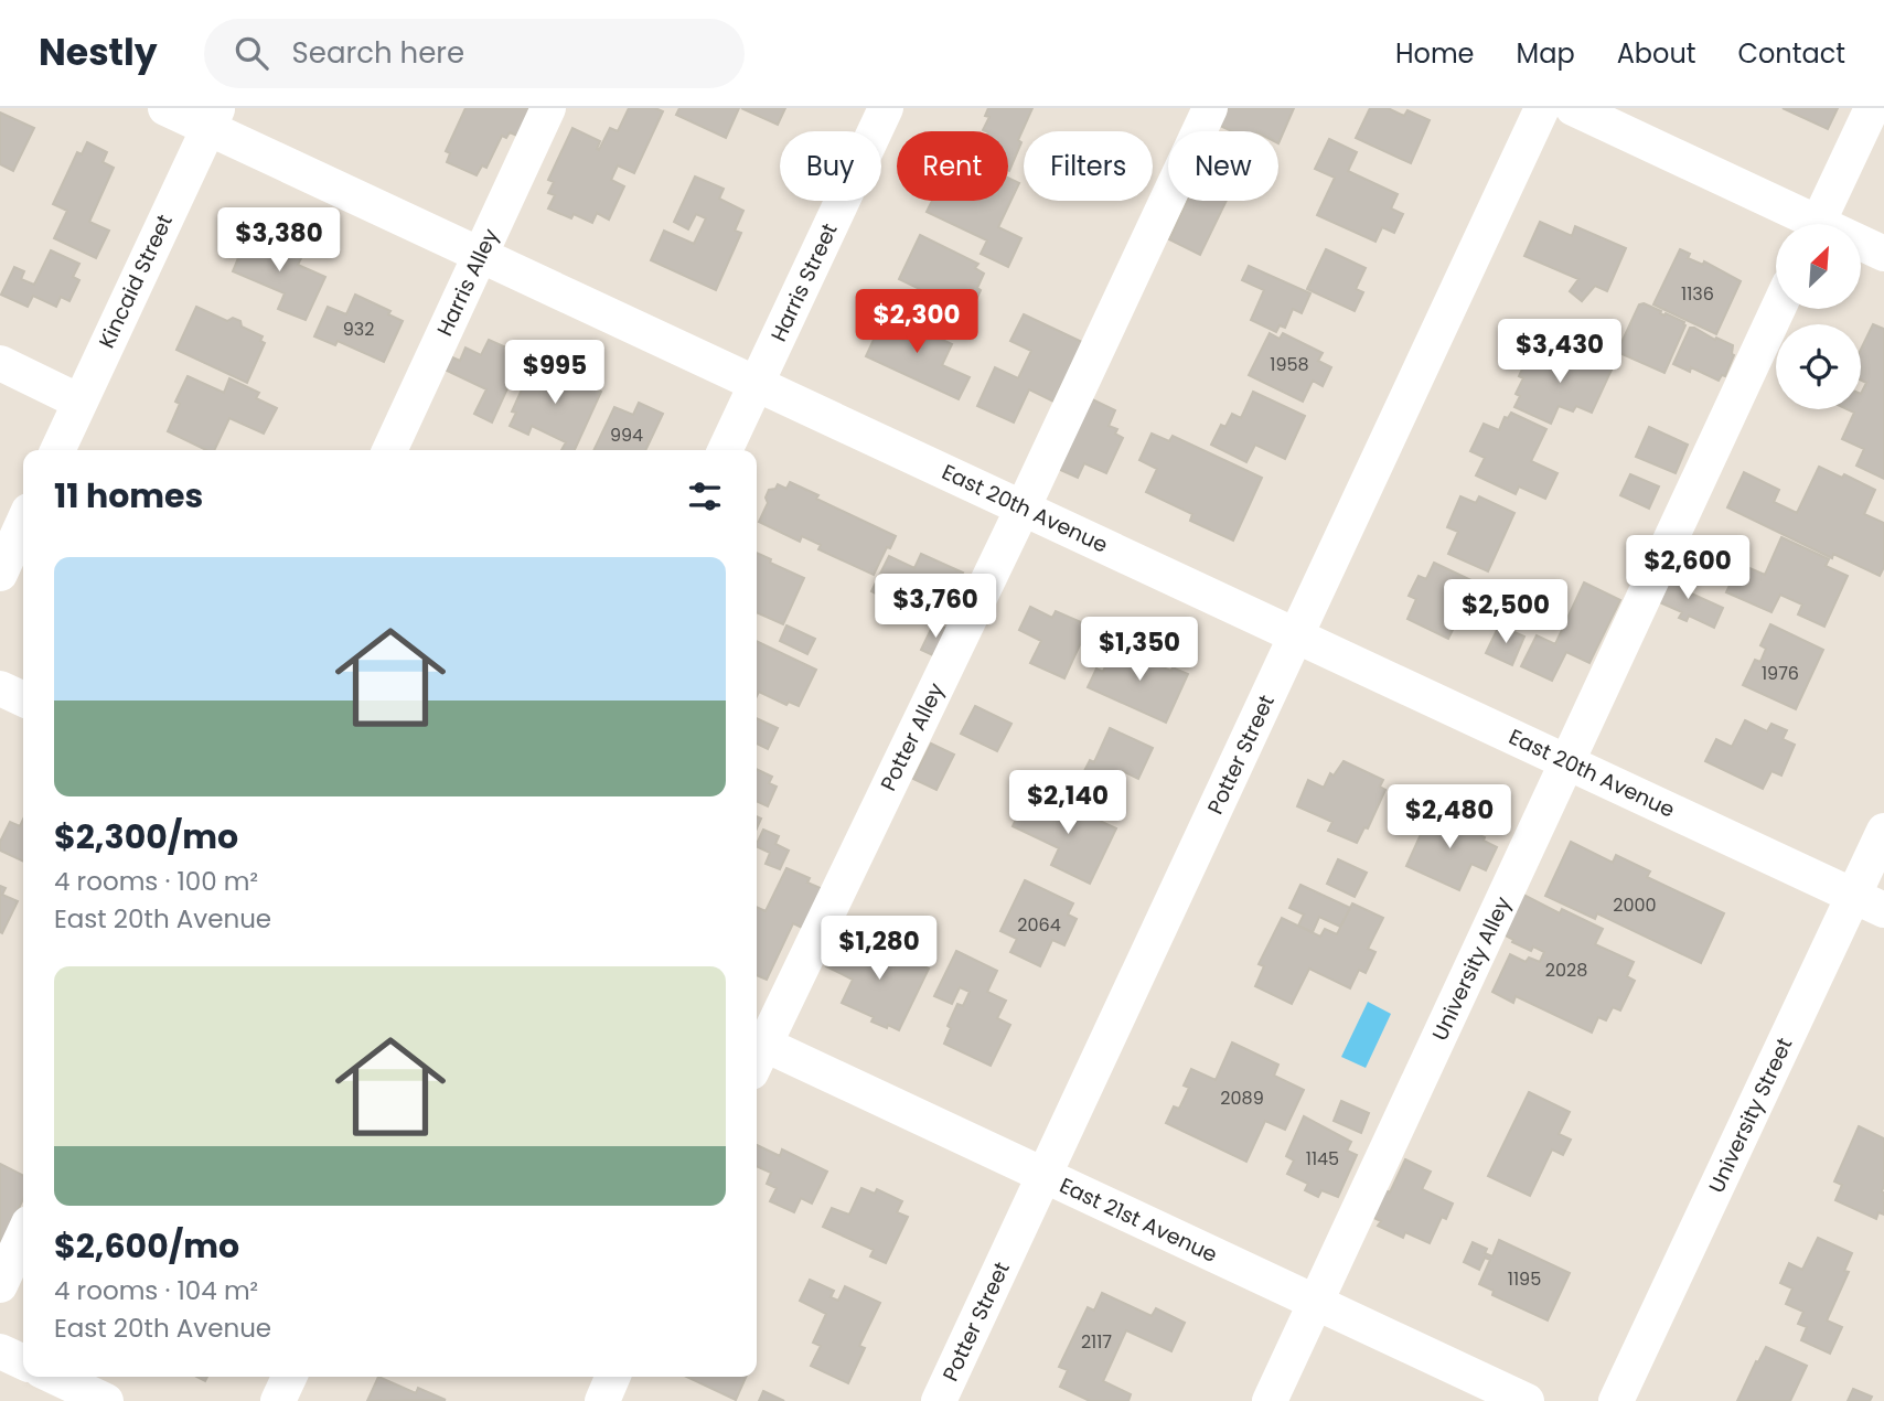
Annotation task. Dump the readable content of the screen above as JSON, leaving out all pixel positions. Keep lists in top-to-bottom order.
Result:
{
  "streets": {
    "street": [
      "Kincaid Street",
      "Harris Alley",
      "Harris Street",
      "East 20th Avenue",
      "Potter Alley",
      "Potter Street",
      "University Alley",
      "University Street",
      "East 21st Avenue"
    ]
  },
  "crossings": [
    ["Kincaid Street", "East 20th Avenue"],
    ["Harris Alley", "East 20th Avenue"],
    ["Harris Street", "East 20th Avenue"],
    ["East 20th Avenue", "Potter Alley"],
    ["East 20th Avenue", "Potter Street"],
    ["East 20th Avenue", "University Alley"],
    ["East 20th Avenue", "University Street"],
    ["Potter Street", "East 21st Avenue"],
    ["University Alley", "East 21st Avenue"]
  ],
  "house_numbers": [
    "1136",
    "932",
    "1958",
    "994",
    "1976",
    "2000",
    "2064",
    "2028",
    "2089",
    "1145",
    "1195",
    "2117"
  ],
  "north": "top right",
  "page": {
    "header": "Nestly",
    "search": "Search here",
    "nav": [
      "Home",
      "Map",
      "About",
      "Contact"
    ],
    "chip": [
      "Buy",
      "Rent",
      "Filters",
      "New"
    ],
    "price": [
      "$3,380",
      "$2,300",
      "$3,430",
      "$995",
      "$2,600",
      "$3,760",
      "$2,500",
      "$1,350",
      "$2,140",
      "$2,480",
      "$1,280"
    ],
    "heading": "11 homes",
    "list": [
      {
        "name": "$2,300/mo",
        "note": "4 rooms · 100 m² · East 20th Avenue"
      },
      {
        "name": "$2,600/mo",
        "note": "4 rooms · 104 m² · East 20th Avenue"
      }
    ]
  }
}
